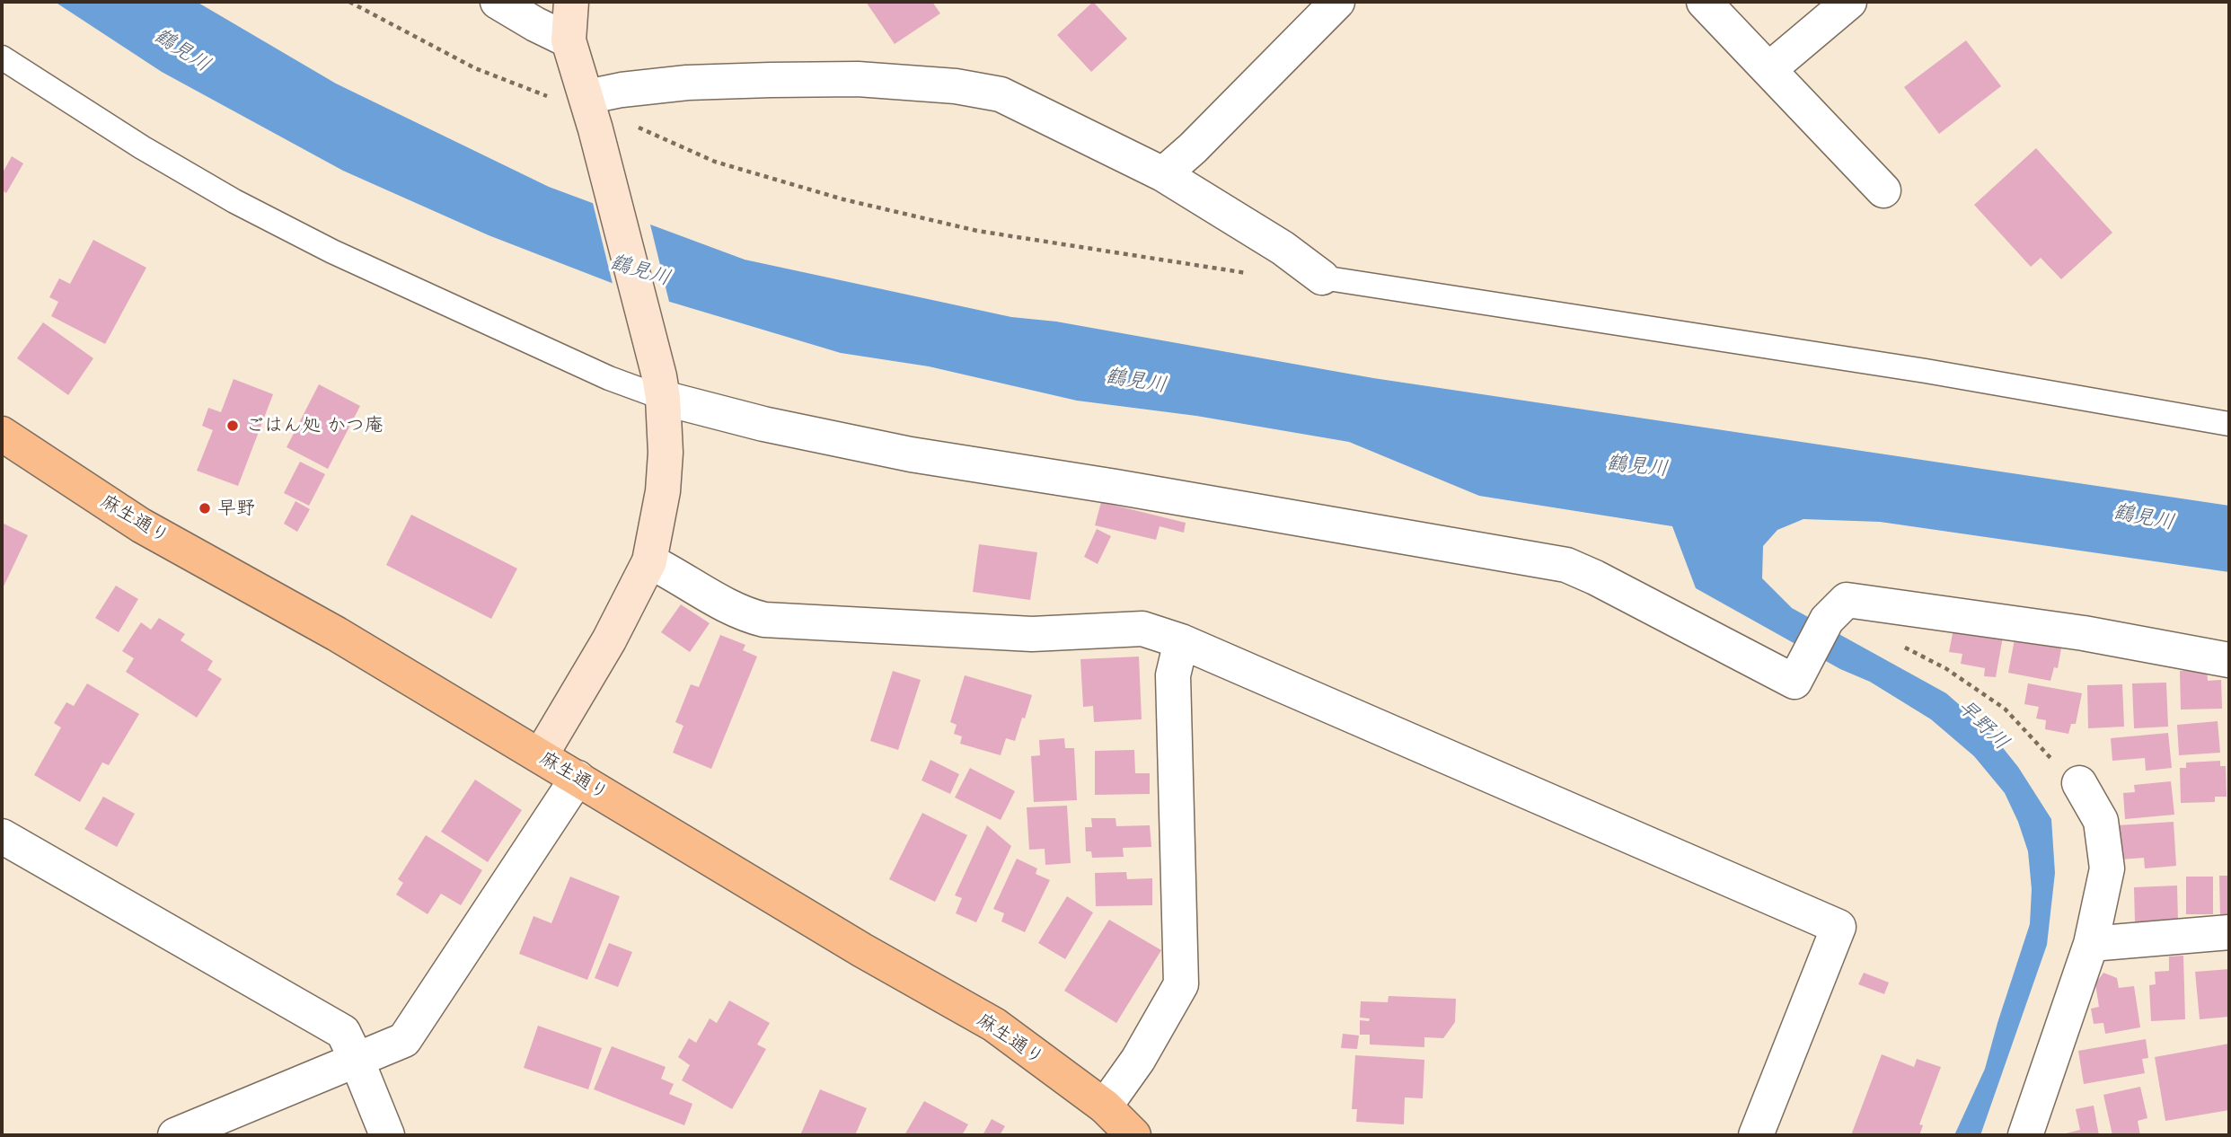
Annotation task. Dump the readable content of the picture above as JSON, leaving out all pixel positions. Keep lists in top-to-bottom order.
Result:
{
  "streets": {
    "main road": ["麻生通り"]
  },
  "water": ["鶴見川", "早野川"],
  "places": ["ごはん処 かつ庵", "早野"]
}
